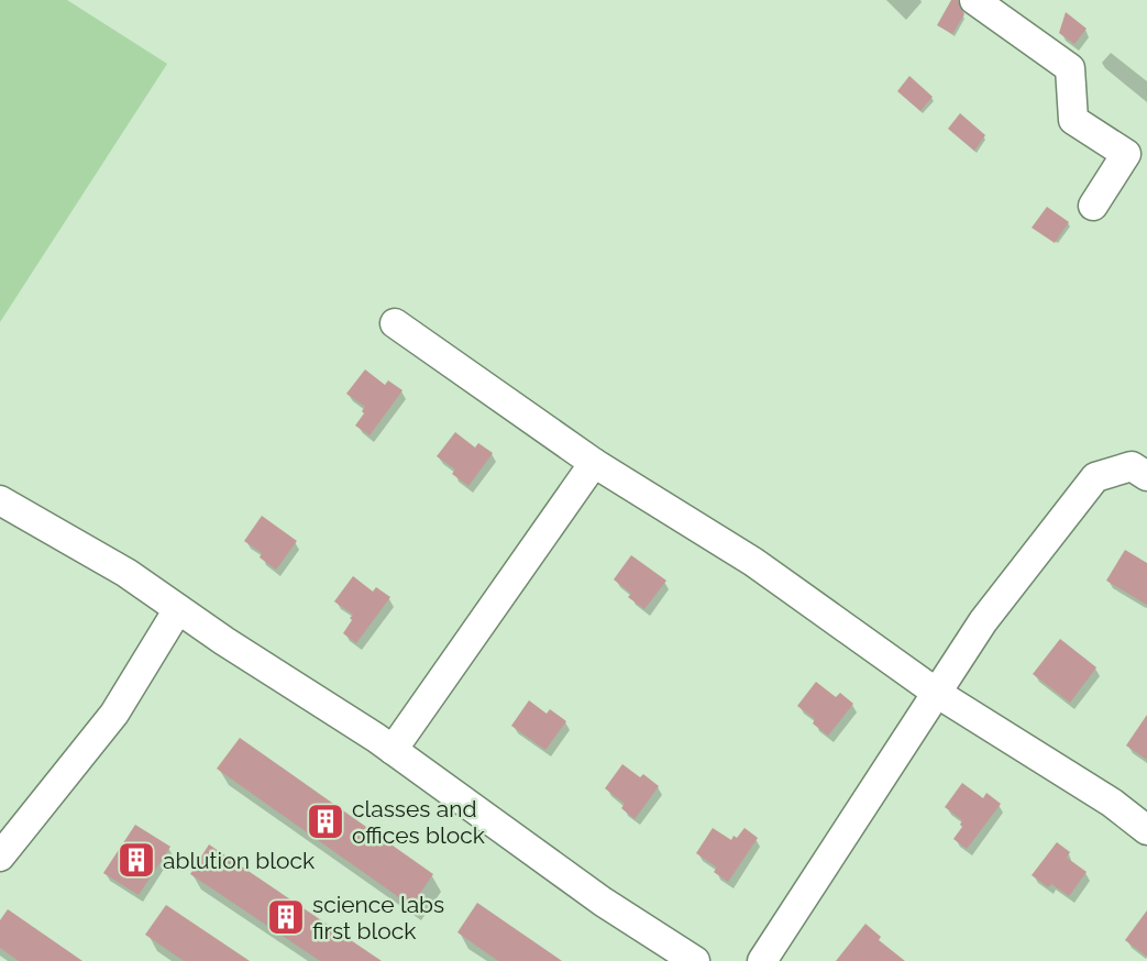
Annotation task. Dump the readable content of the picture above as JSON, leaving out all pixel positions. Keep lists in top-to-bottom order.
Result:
{
  "places": {
    "building": ["classes and offices block", "ablution block", "science labs first block"]
  }
}
